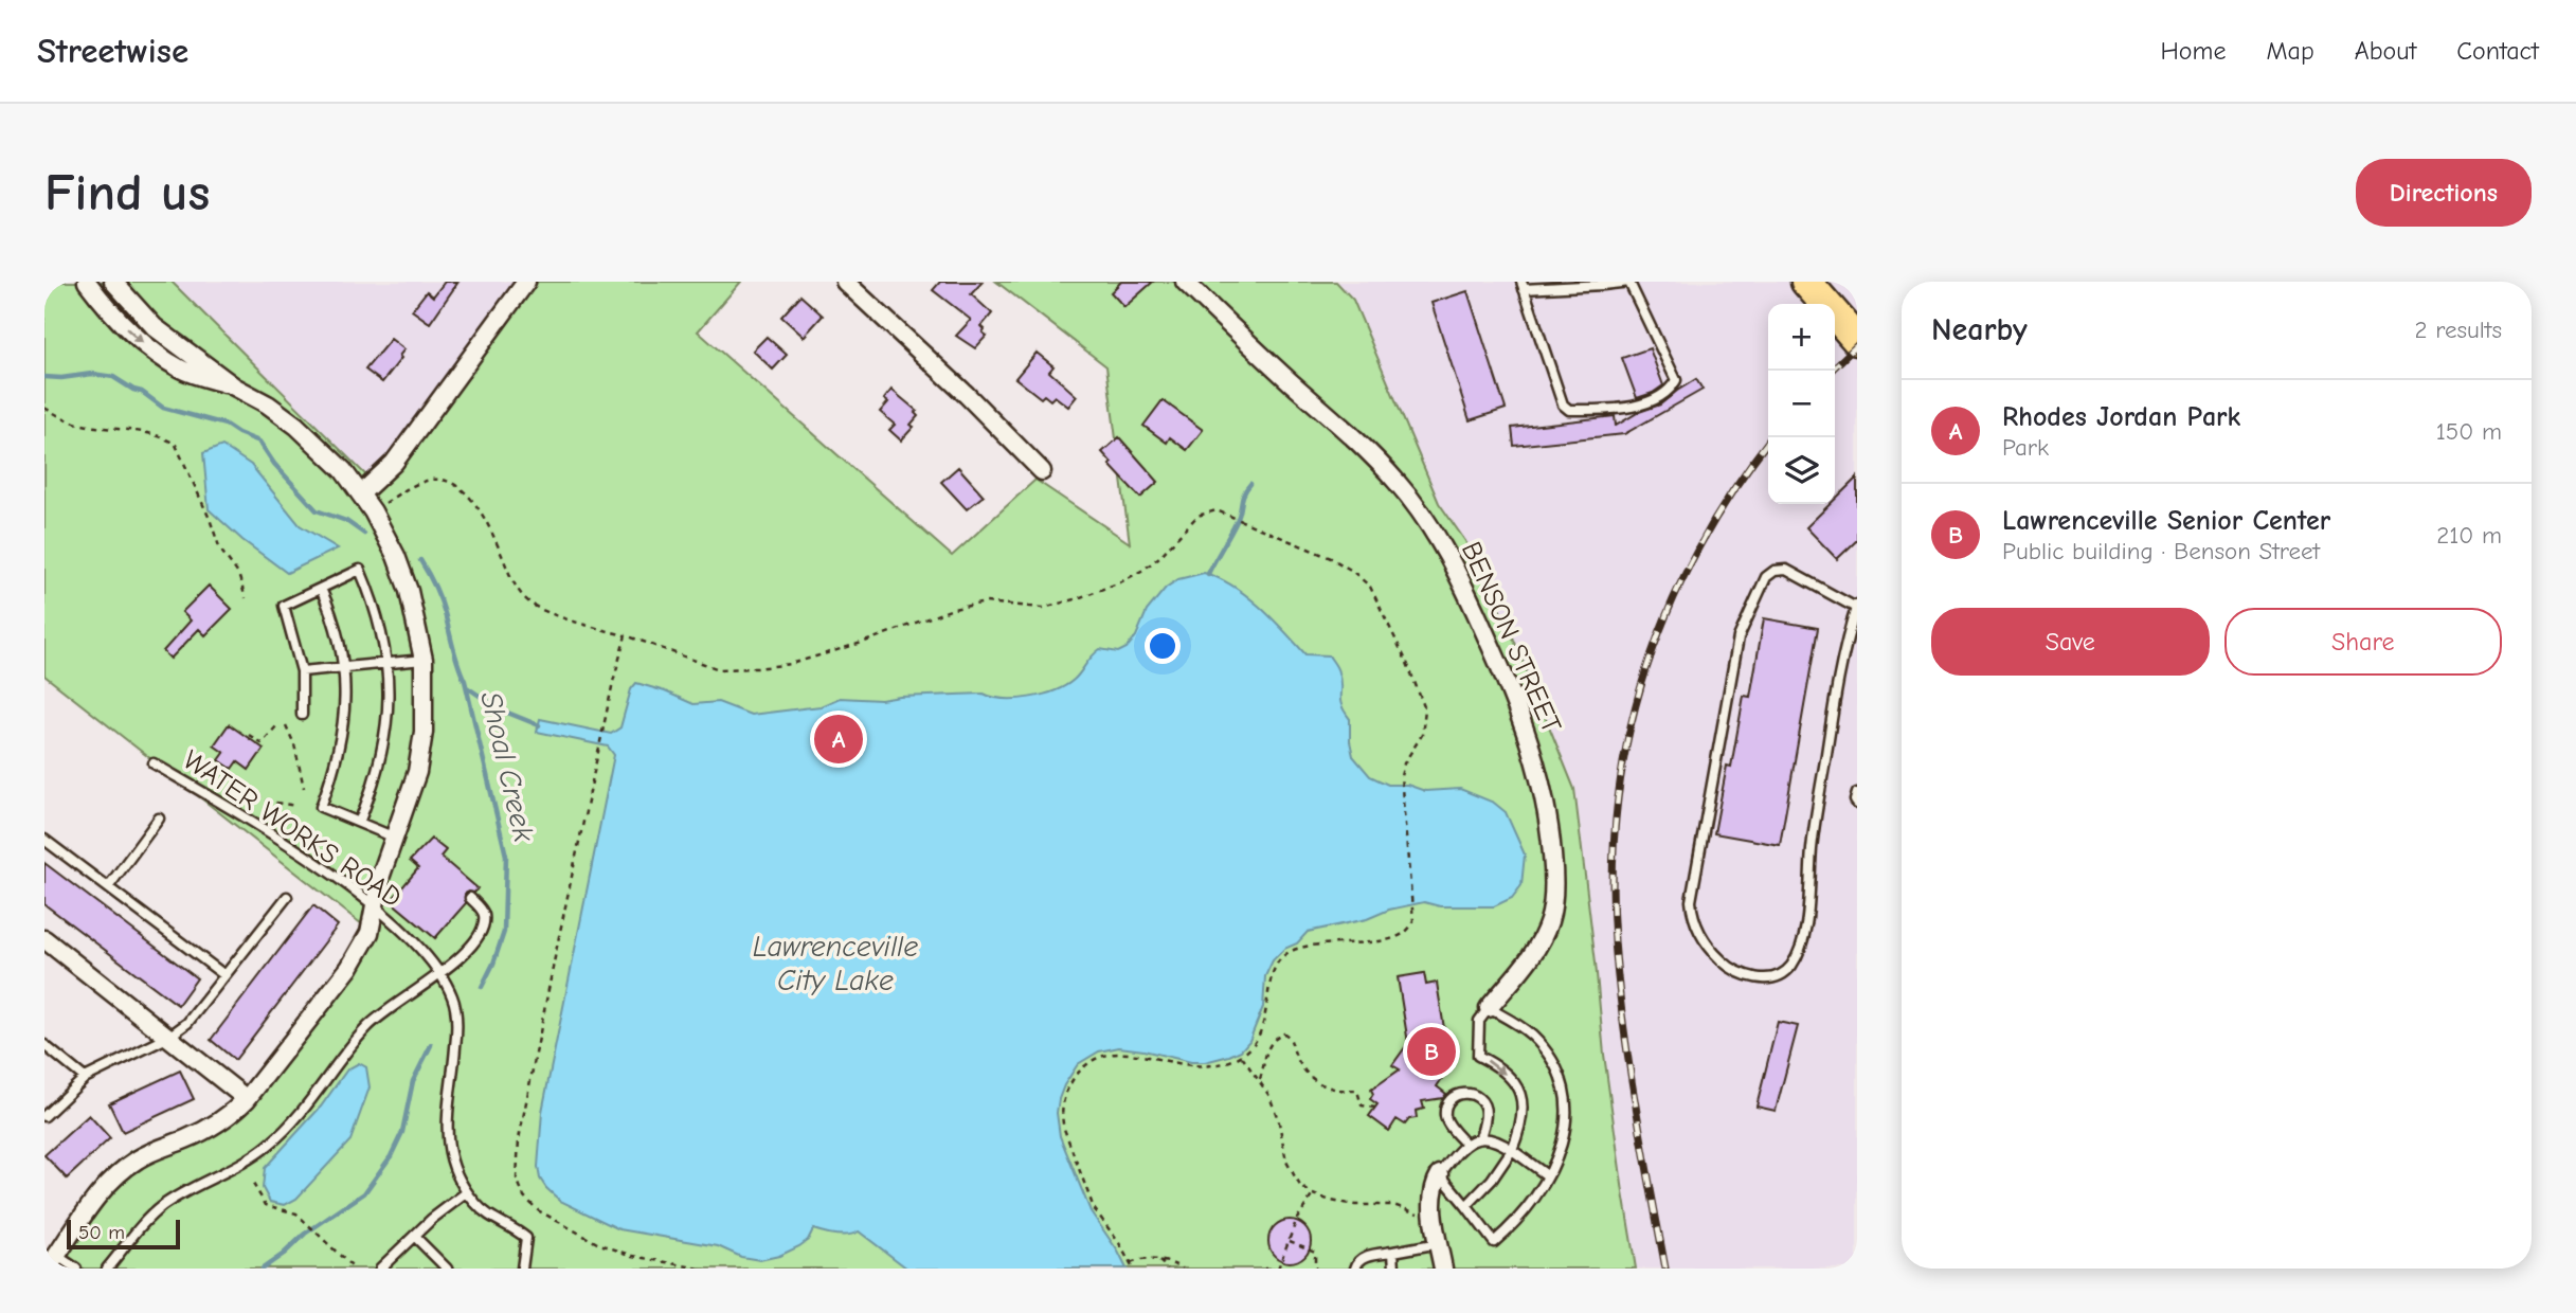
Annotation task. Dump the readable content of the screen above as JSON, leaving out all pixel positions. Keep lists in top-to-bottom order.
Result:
{
  "streets": {
    "street": ["BENSON STREET"],
    "lane": ["WATER WORKS ROAD"]
  },
  "water": ["Shoal Creek", "Lawrenceville City Lake"],
  "scale_bar": "50 m",
  "page": {
    "header": "Streetwise",
    "nav": [
      "Home",
      "Map",
      "About",
      "Contact"
    ],
    "buttons": [
      "Directions",
      ["Save", "Share"]
    ],
    "title": "Find us",
    "heading": ["Nearby", "2 results"],
    "map_buttons": ["+", "−"],
    "list": [
      {
        "mark": "A",
        "name": "Rhodes Jordan Park",
        "note": "Park",
        "value": "150 m"
      },
      {
        "mark": "B",
        "name": "Lawrenceville Senior Center",
        "note": "Public building · Benson Street",
        "value": "210 m"
      }
    ],
    "pins": ["A", "B"],
    "scale": "50 m"
  }
}
